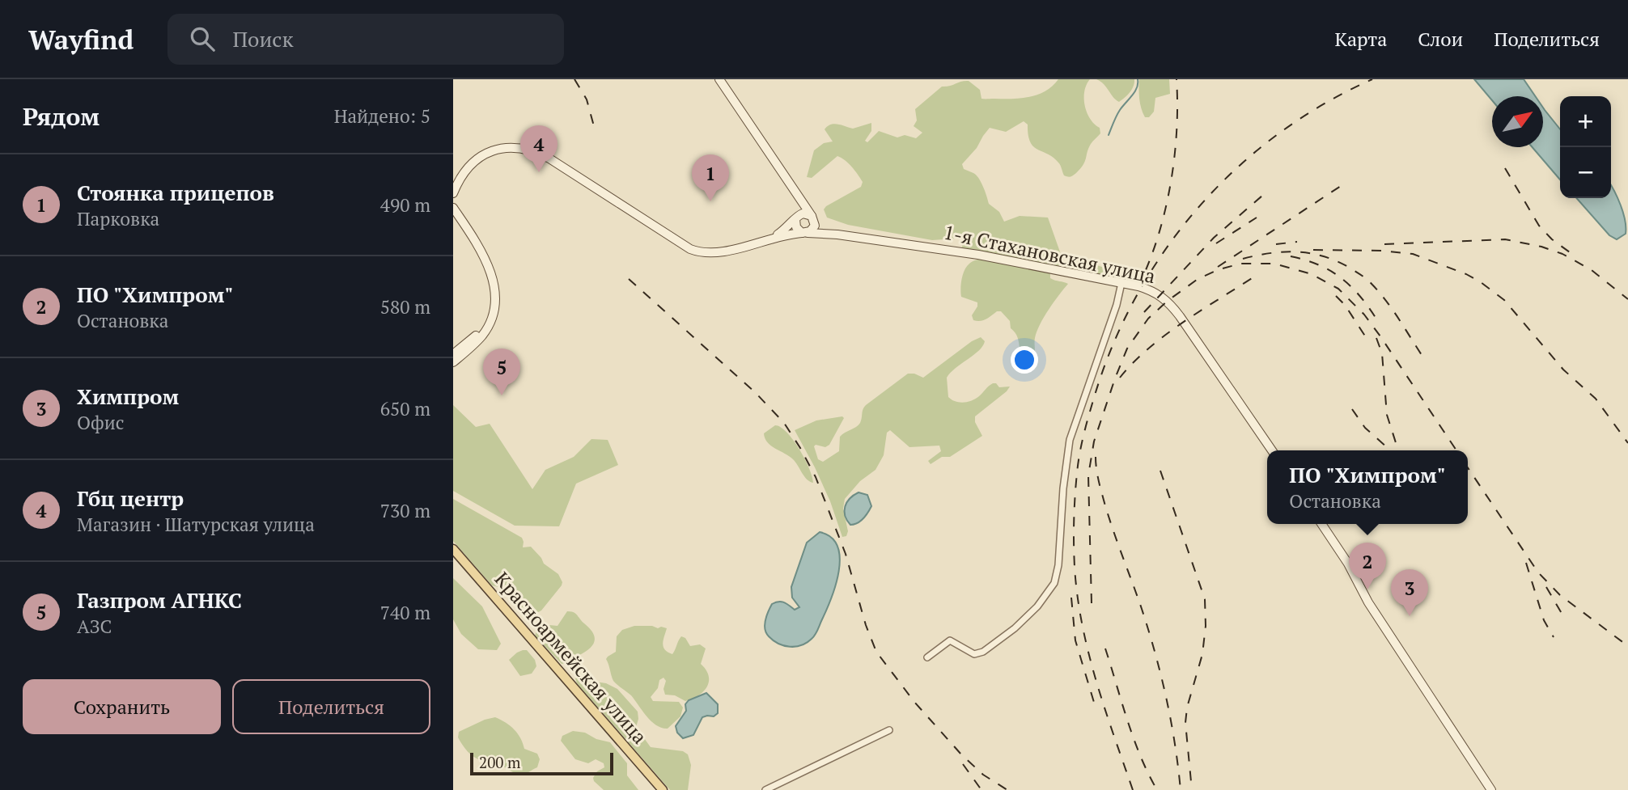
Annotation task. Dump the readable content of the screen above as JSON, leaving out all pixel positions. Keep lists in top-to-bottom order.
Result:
{
  "streets": {
    "main road": ["1-я Стахановская улица", "Красноармейская улица"]
  },
  "scale_bar": "200 m",
  "north": "top right",
  "page": {
    "header": "Wayfind",
    "search": "Поиск",
    "nav": ["Карта", "Слои", "Поделиться"],
    "heading": ["Рядом", "Найдено: 5"],
    "map_buttons": ["+", "−"],
    "pins": [
      "4",
      "1",
      "5",
      "2",
      "3"
    ],
    "list": [
      {
        "mark": "1",
        "name": "Стоянка прицепов",
        "note": "Парковка",
        "value": "490 m"
      },
      {
        "mark": "2",
        "name": "ПО \"Химпром\"",
        "note": "Остановка",
        "value": "580 m"
      },
      {
        "mark": "3",
        "name": "Химпром",
        "note": "Офис",
        "value": "650 m"
      },
      {
        "mark": "4",
        "name": "Гбц центр",
        "note": "Магазин · Шатурская улица",
        "value": "730 m"
      },
      {
        "mark": "5",
        "name": "Газпром АГНКС",
        "note": "АЗС",
        "value": "740 m"
      }
    ],
    "popup": ["ПО \"Химпром\"", "Остановка"],
    "buttons": ["Сохранить", "Поделиться"],
    "scale": "200 m"
  }
}
